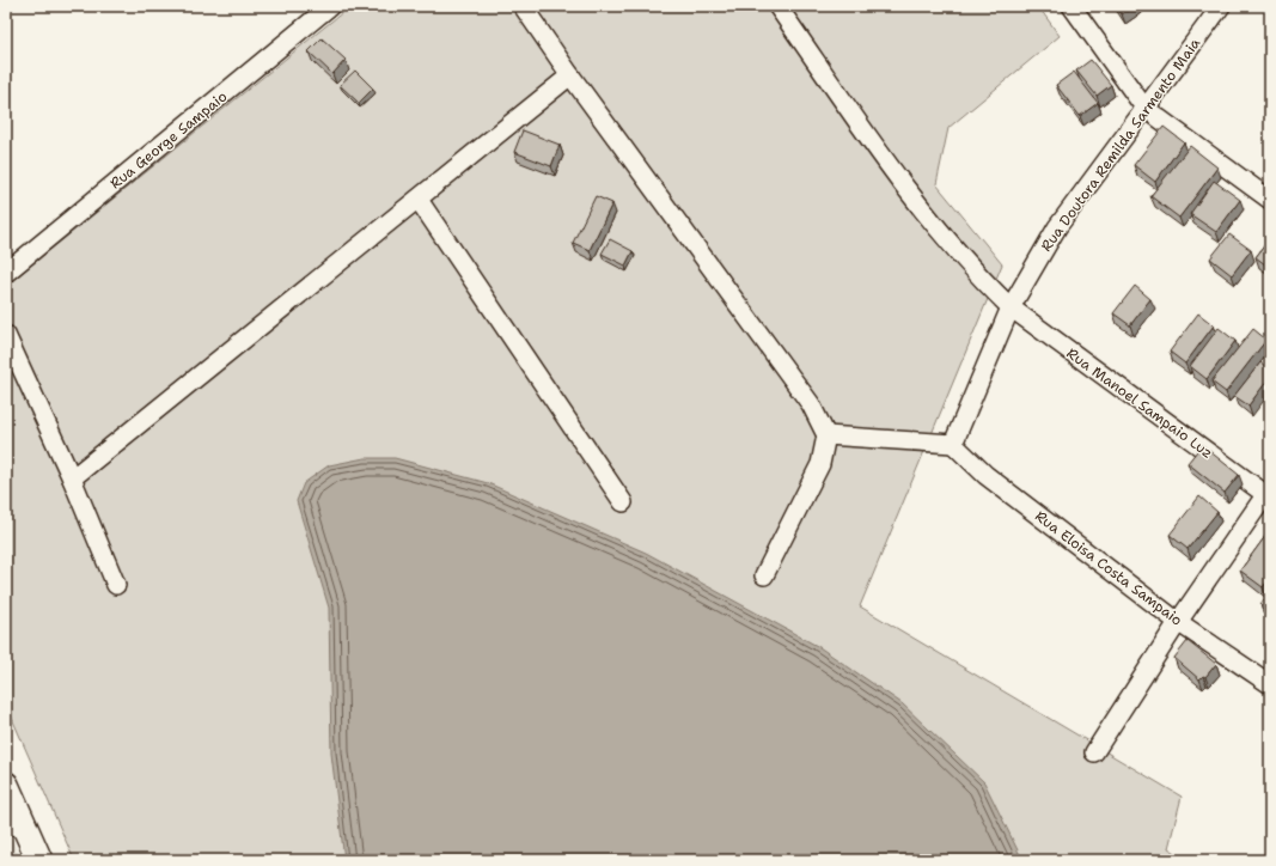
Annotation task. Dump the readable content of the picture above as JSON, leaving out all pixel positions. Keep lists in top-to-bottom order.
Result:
{
  "streets": {
    "street": [
      "Rua George Sampaio",
      "Rua Doutora Remilda Sarmento Maia",
      "Rua Manoel Sampaio Luz",
      "Rua Eloisa Costa Sampaio"
    ]
  },
  "crossings": [
    ["Rua Doutora Remilda Sarmento Maia", "Rua Manoel Sampaio Luz"],
    ["Rua Doutora Remilda Sarmento Maia", "Rua Eloisa Costa Sampaio"]
  ]
}
